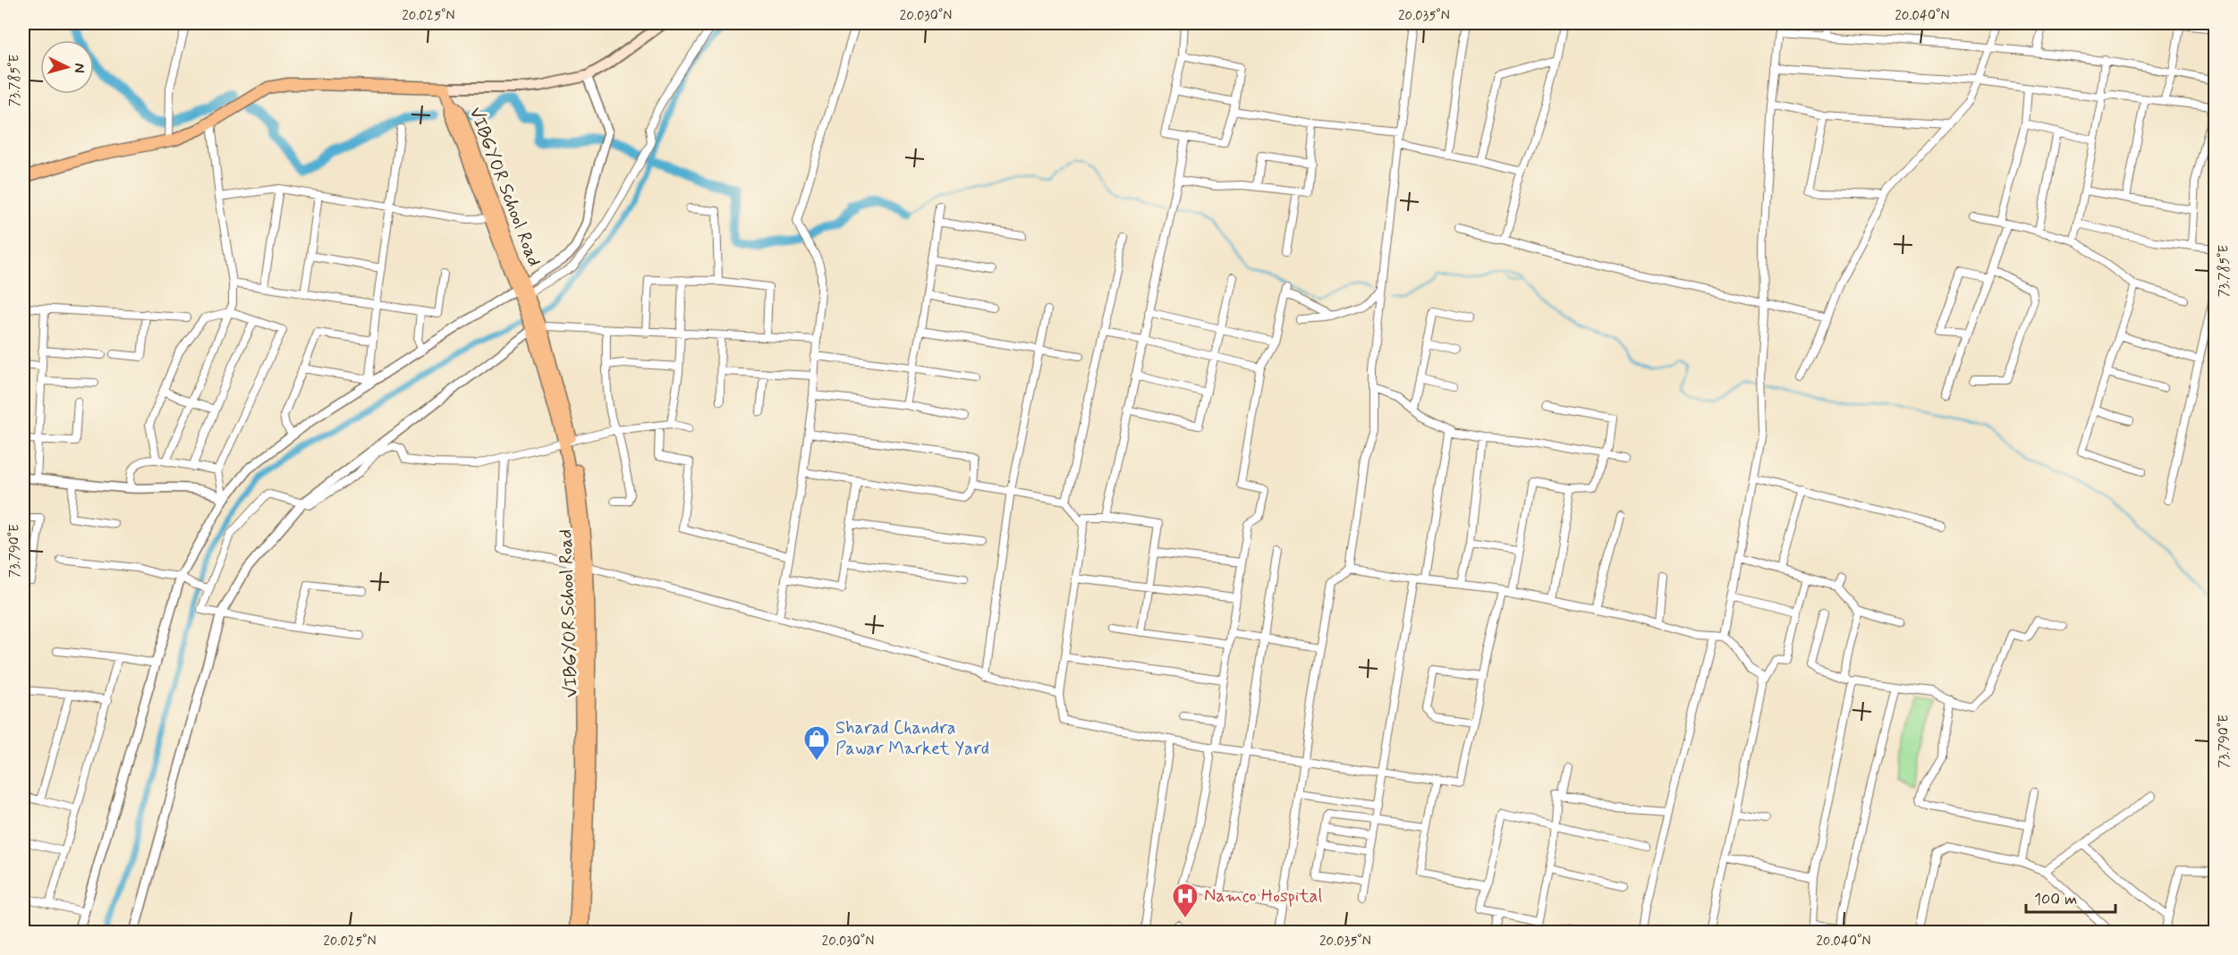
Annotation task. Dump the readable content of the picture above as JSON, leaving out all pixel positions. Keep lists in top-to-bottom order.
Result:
{
  "streets": {
    "main road": ["VIBGYOR School Road"]
  },
  "places": {
    "shop": ["Sharad Chandra Pawar Market Yard"],
    "hospital": ["Namco Hospital"]
  },
  "scale_bar": "100 m",
  "north": "right",
  "coordinates": [
    "20.025°N",
    "20.030°N",
    "20.035°N",
    "20.040°N",
    "73.785°E",
    "73.790°E"
  ]
}
